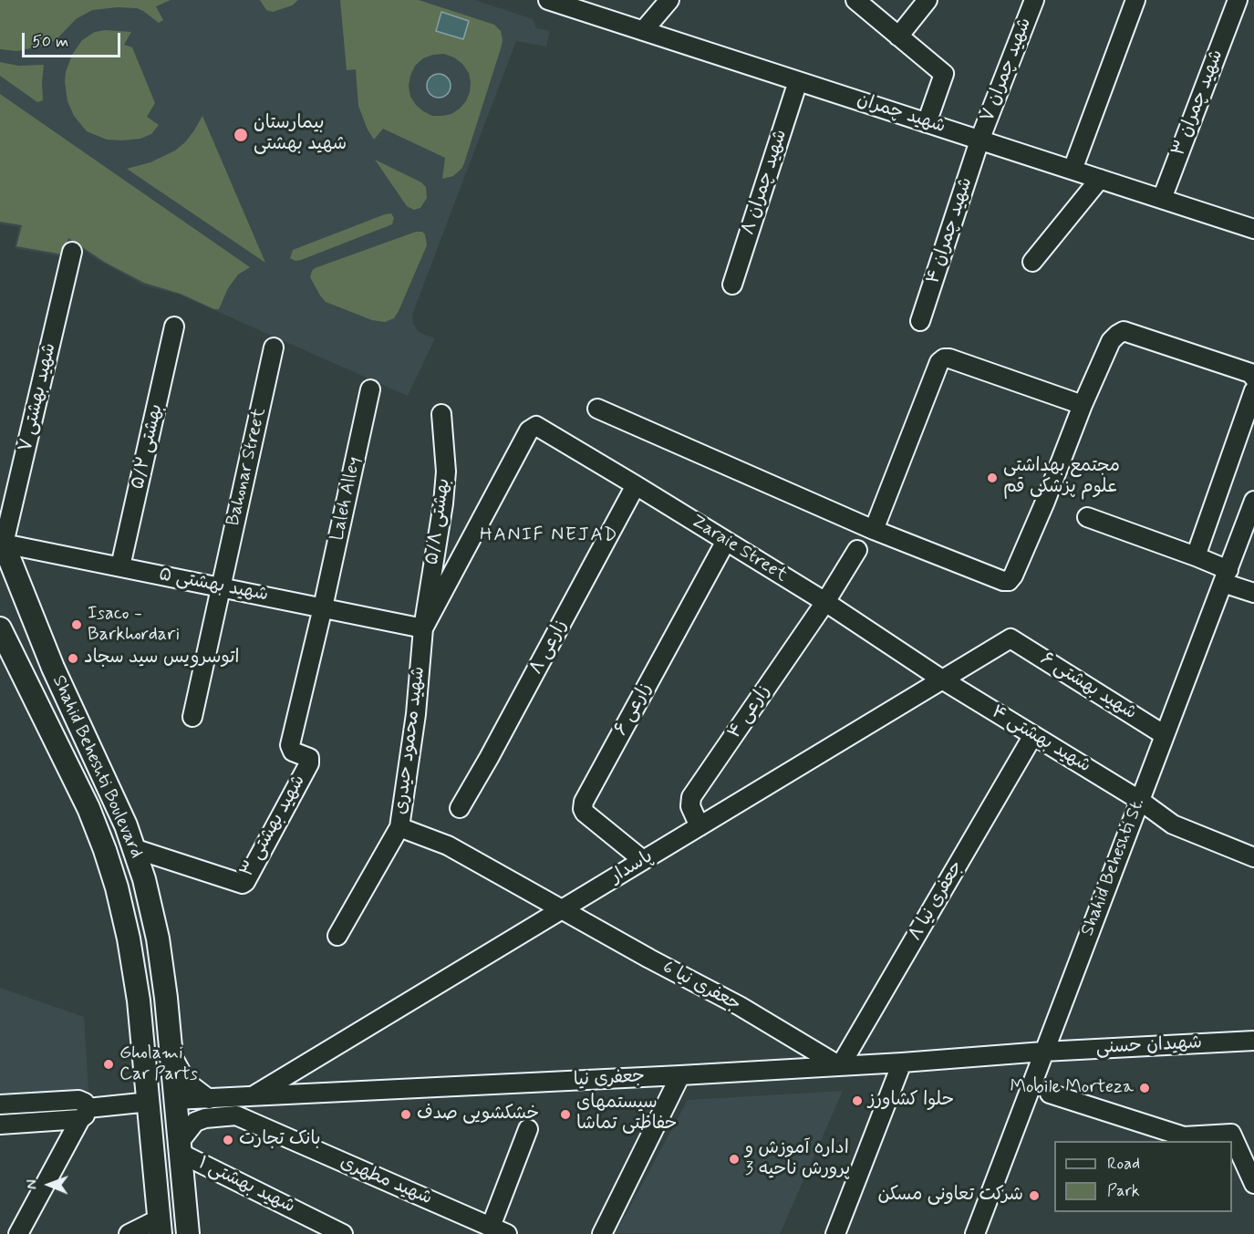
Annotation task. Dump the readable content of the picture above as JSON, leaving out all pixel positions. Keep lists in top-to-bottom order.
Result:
{
  "streets": {
    "main road": ["Shahid Beheshti Boulevard"],
    "street": [
      "شهید چمران ۷",
      "شهید چمران ۳",
      "شهید چمران",
      "شهید چمران ۸",
      "شهید چمران ۴",
      "شهید بهشتی ۷",
      "بهشتی ۵/۲",
      "Bahonar Street",
      "Laleh Alley",
      "بهشتی ۵/۸",
      "Zaraie Street",
      "شهید بهشتی ۵",
      "زارعی ۸",
      "شهید بهشتی ۶",
      "زارعی ۶",
      "زارعی ۴",
      "شهید بهشتی ۴",
      "شهید محمود حیدری",
      "شهید بهشتی ۳",
      "پاسدار",
      "Shahid Beheshti St.",
      "جعفری نیا ۸",
      "جعفری نیا 6",
      "شهیدان حسنی",
      "جعفری نیا",
      "شهید مطهری",
      "شهید بهشتی ۱"
    ]
  },
  "crossings": [
    ["شهید چمران ۷", "شهید چمران"],
    ["شهید چمران ۷", "شهید چمران ۴"],
    ["شهید چمران ۳", "شهید چمران"],
    ["شهید چمران", "شهید چمران ۸"],
    ["شهید چمران", "شهید چمران ۴"],
    ["شهید بهشتی ۷", "شهید بهشتی ۵"],
    ["شهید بهشتی ۷", "Shahid Beheshti Boulevard"],
    ["بهشتی ۵/۲", "شهید بهشتی ۵"],
    ["Bahonar Street", "شهید بهشتی ۵"],
    ["Laleh Alley", "شهید بهشتی ۵"],
    ["Laleh Alley", "شهید بهشتی ۳"],
    ["بهشتی ۵/۸", "Zaraie Street"],
    ["بهشتی ۵/۸", "شهید بهشتی ۵"],
    ["بهشتی ۵/۸", "شهید محمود حیدری"],
    ["Zaraie Street", "شهید بهشتی ۵"],
    ["Zaraie Street", "زارعی ۸"],
    ["Zaraie Street", "زارعی ۶"],
    ["Zaraie Street", "زارعی ۴"],
    ["Zaraie Street", "شهید بهشتی ۴"],
    ["Zaraie Street", "شهید محمود حیدری"],
    ["Zaraie Street", "پاسدار"],
    ["شهید بهشتی ۵", "شهید محمود حیدری"],
    ["شهید بهشتی ۵", "Shahid Beheshti Boulevard"],
    ["شهید بهشتی ۵", "شهید بهشتی ۳"],
    ["شهید بهشتی ۶", "پاسدار"],
    ["شهید بهشتی ۶", "Shahid Beheshti St."],
    ["زارعی ۶", "پاسدار"],
    ["زارعی ۴", "پاسدار"],
    ["شهید بهشتی ۴", "پاسدار"],
    ["شهید بهشتی ۴", "Shahid Beheshti St."],
    ["شهید بهشتی ۴", "جعفری نیا ۸"],
    ["شهید محمود حیدری", "جعفری نیا 6"],
    ["Shahid Beheshti Boulevard", "شهید بهشتی ۳"],
    ["Shahid Beheshti Boulevard", "جعفری نیا"],
    ["Shahid Beheshti Boulevard", "شهید مطهری"],
    ["Shahid Beheshti Boulevard", "شهید بهشتی ۱"],
    ["پاسدار", "جعفری نیا 6"],
    ["پاسدار", "جعفری نیا"],
    ["Shahid Beheshti St.", "شهیدان حسنی"],
    ["Shahid Beheshti St.", "جعفری نیا"],
    ["جعفری نیا ۸", "جعفری نیا 6"],
    ["جعفری نیا ۸", "جعفری نیا"],
    ["جعفری نیا 6", "جعفری نیا"],
    ["شهیدان حسنی", "جعفری نیا"],
    ["شهید مطهری", "شهید بهشتی ۱"]
  ],
  "districts": ["HANIF NEJAD"],
  "places": [
    "بیمارستان شهید بهشتی",
    "مجتمع بهداشتی علوم پزشکی قم",
    "Isaco - Barkhordari",
    "اتوسرویس سید سجاد",
    "Gholami Car Parts",
    "Mobile Morteza",
    "حلوا کشاورز",
    "خشکشویی صدف",
    "سیستمهای حفاظتی تماشا",
    "بانک تجارت",
    "اداره آموزش و پرورش ناحیه 3",
    "شرکت تعاونی مسکن"
  ],
  "legend": ["Road", "Park"],
  "scale_bar": "50 m",
  "north": "left"
}
